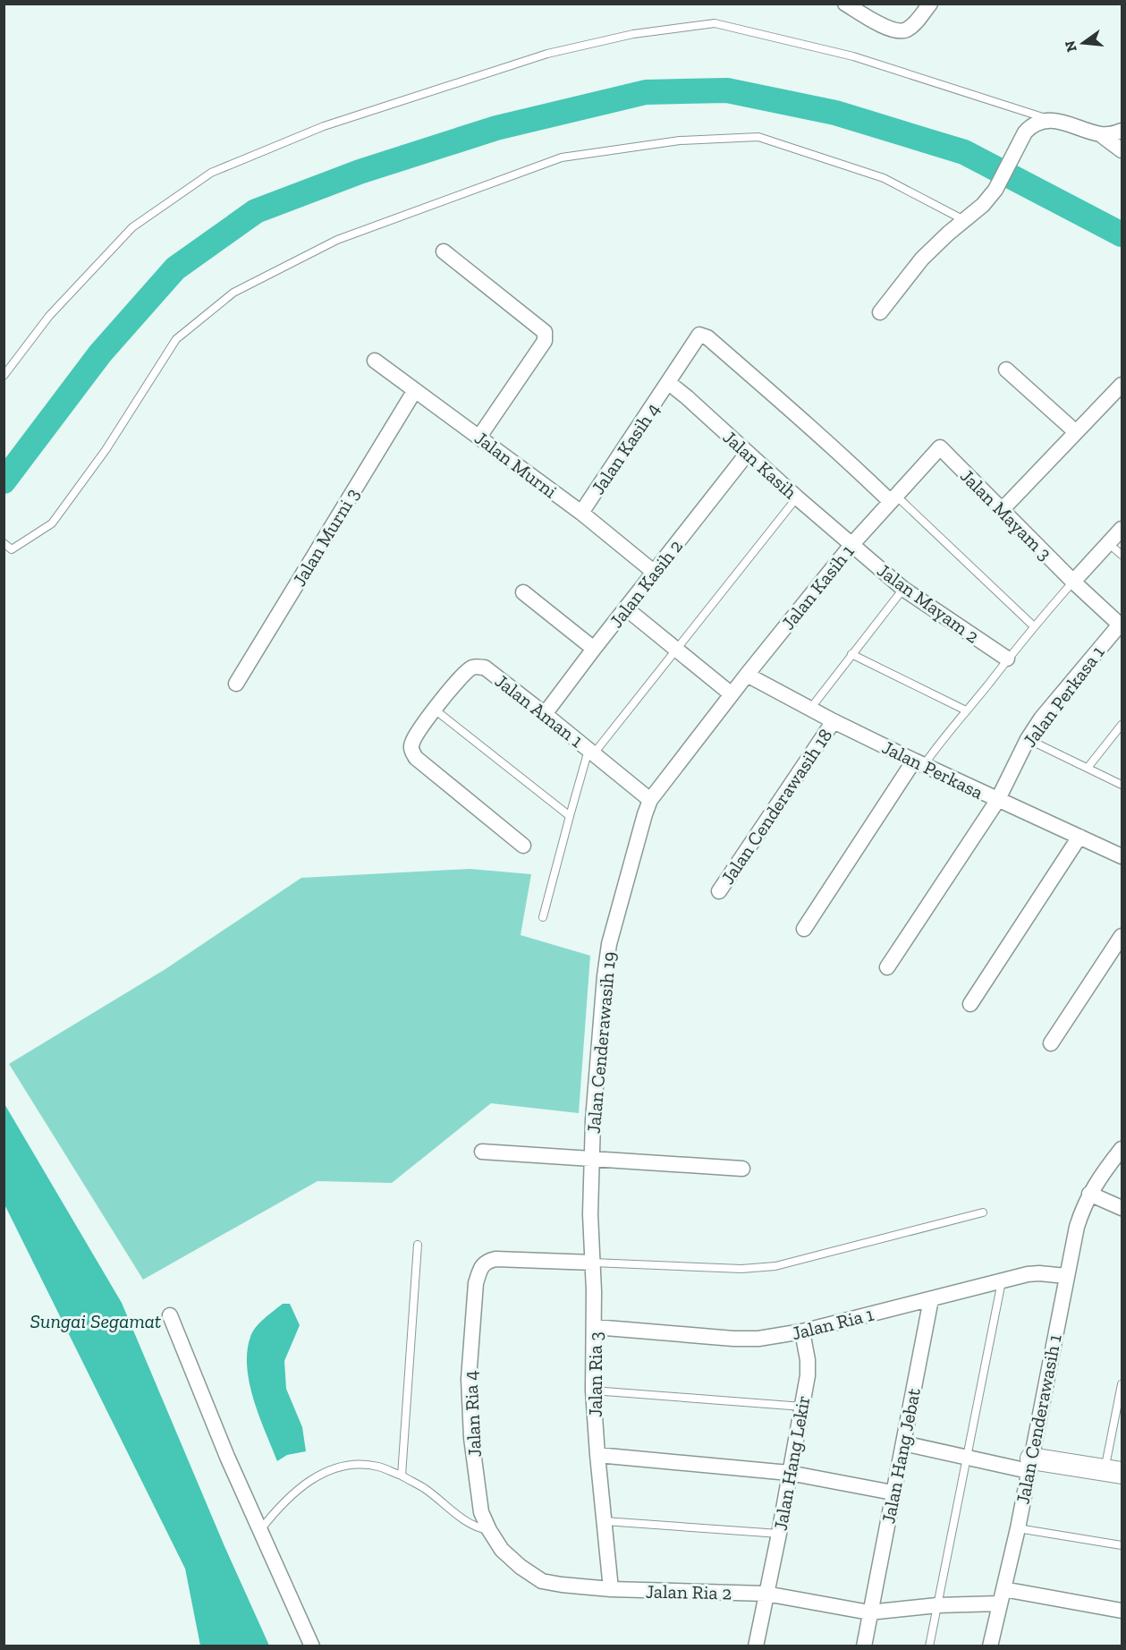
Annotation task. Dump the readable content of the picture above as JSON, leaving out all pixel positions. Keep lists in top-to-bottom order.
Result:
{
  "streets": {
    "street": [
      "Jalan Kasih 4",
      "Jalan Murni",
      "Jalan Kasih",
      "Jalan Mayam 3",
      "Jalan Murni 3",
      "Jalan Kasih 2",
      "Jalan Kasih 1",
      "Jalan Mayam 2",
      "Jalan Perkasa 1",
      "Jalan Aman 1",
      "Jalan Perkasa",
      "Jalan Cenderawasih 18",
      "Jalan Cenderawasih 19",
      "Jalan Ria 1",
      "Jalan Ria 3",
      "Jalan Ria 4",
      "Jalan Cenderawasih 1",
      "Jalan Hang Jebat",
      "Jalan Hang Lekir",
      "Jalan Ria 2"
    ]
  },
  "crossings": [
    ["Jalan Kasih 4", "Jalan Murni"],
    ["Jalan Kasih 4", "Jalan Kasih"],
    ["Jalan Kasih 4", "Jalan Kasih 1"],
    ["Jalan Murni", "Jalan Murni 3"],
    ["Jalan Murni", "Jalan Kasih 2"],
    ["Jalan Kasih", "Jalan Kasih 2"],
    ["Jalan Kasih", "Jalan Kasih 1"],
    ["Jalan Kasih", "Jalan Mayam 2"],
    ["Jalan Mayam 3", "Jalan Kasih 1"],
    ["Jalan Mayam 3", "Jalan Perkasa 1"],
    ["Jalan Kasih 2", "Jalan Aman 1"],
    ["Jalan Kasih 1", "Jalan Mayam 2"],
    ["Jalan Kasih 1", "Jalan Perkasa"],
    ["Jalan Kasih 1", "Jalan Cenderawasih 19"],
    ["Jalan Perkasa 1", "Jalan Perkasa"],
    ["Jalan Aman 1", "Jalan Cenderawasih 19"],
    ["Jalan Perkasa", "Jalan Cenderawasih 18"],
    ["Jalan Perkasa", "Jalan Cenderawasih 19"],
    ["Jalan Cenderawasih 19", "Jalan Ria 3"],
    ["Jalan Ria 1", "Jalan Ria 3"],
    ["Jalan Ria 1", "Jalan Cenderawasih 1"],
    ["Jalan Ria 1", "Jalan Hang Jebat"],
    ["Jalan Ria 1", "Jalan Hang Lekir"],
    ["Jalan Ria 3", "Jalan Ria 4"],
    ["Jalan Ria 3", "Jalan Ria 2"],
    ["Jalan Ria 4", "Jalan Ria 2"],
    ["Jalan Cenderawasih 1", "Jalan Ria 2"],
    ["Jalan Hang Jebat", "Jalan Ria 2"],
    ["Jalan Hang Lekir", "Jalan Ria 2"]
  ],
  "water": ["Sungai Segamat"],
  "north": "left"
}
